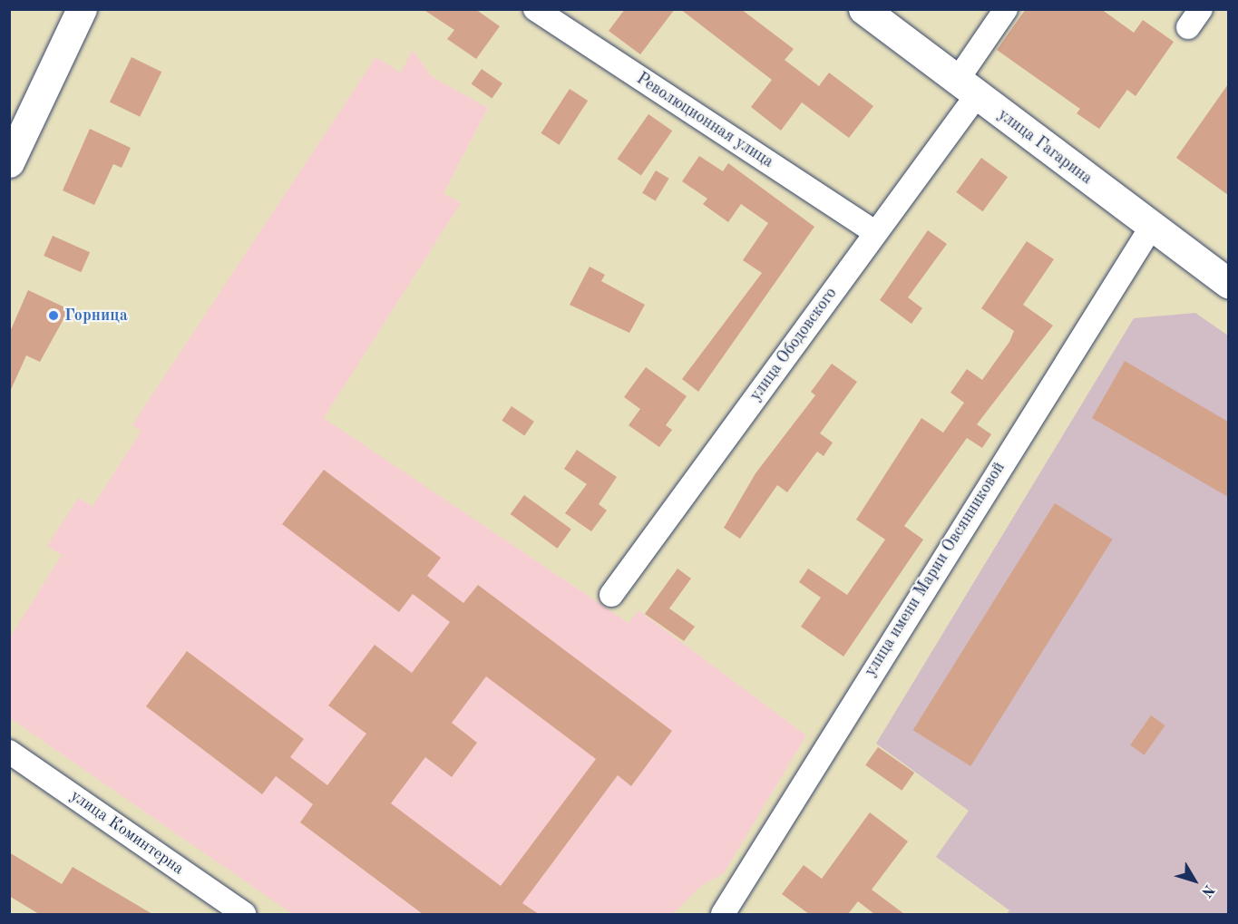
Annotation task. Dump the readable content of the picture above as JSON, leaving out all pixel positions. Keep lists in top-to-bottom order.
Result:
{
  "streets": {
    "main road": ["улица Гагарина"],
    "street": [
      "Революционная улица",
      "улица Ободовского",
      "улица имени Марии Овсянниковой",
      "улица Коминтерна"
    ]
  },
  "crossings": [
    ["Революционная улица", "улица Ободовского"],
    ["улица Гагарина", "улица Ободовского"],
    ["улица Гагарина", "улица имени Марии Овсянниковой"]
  ],
  "places": ["Горница"],
  "north": "bottom right"
}
